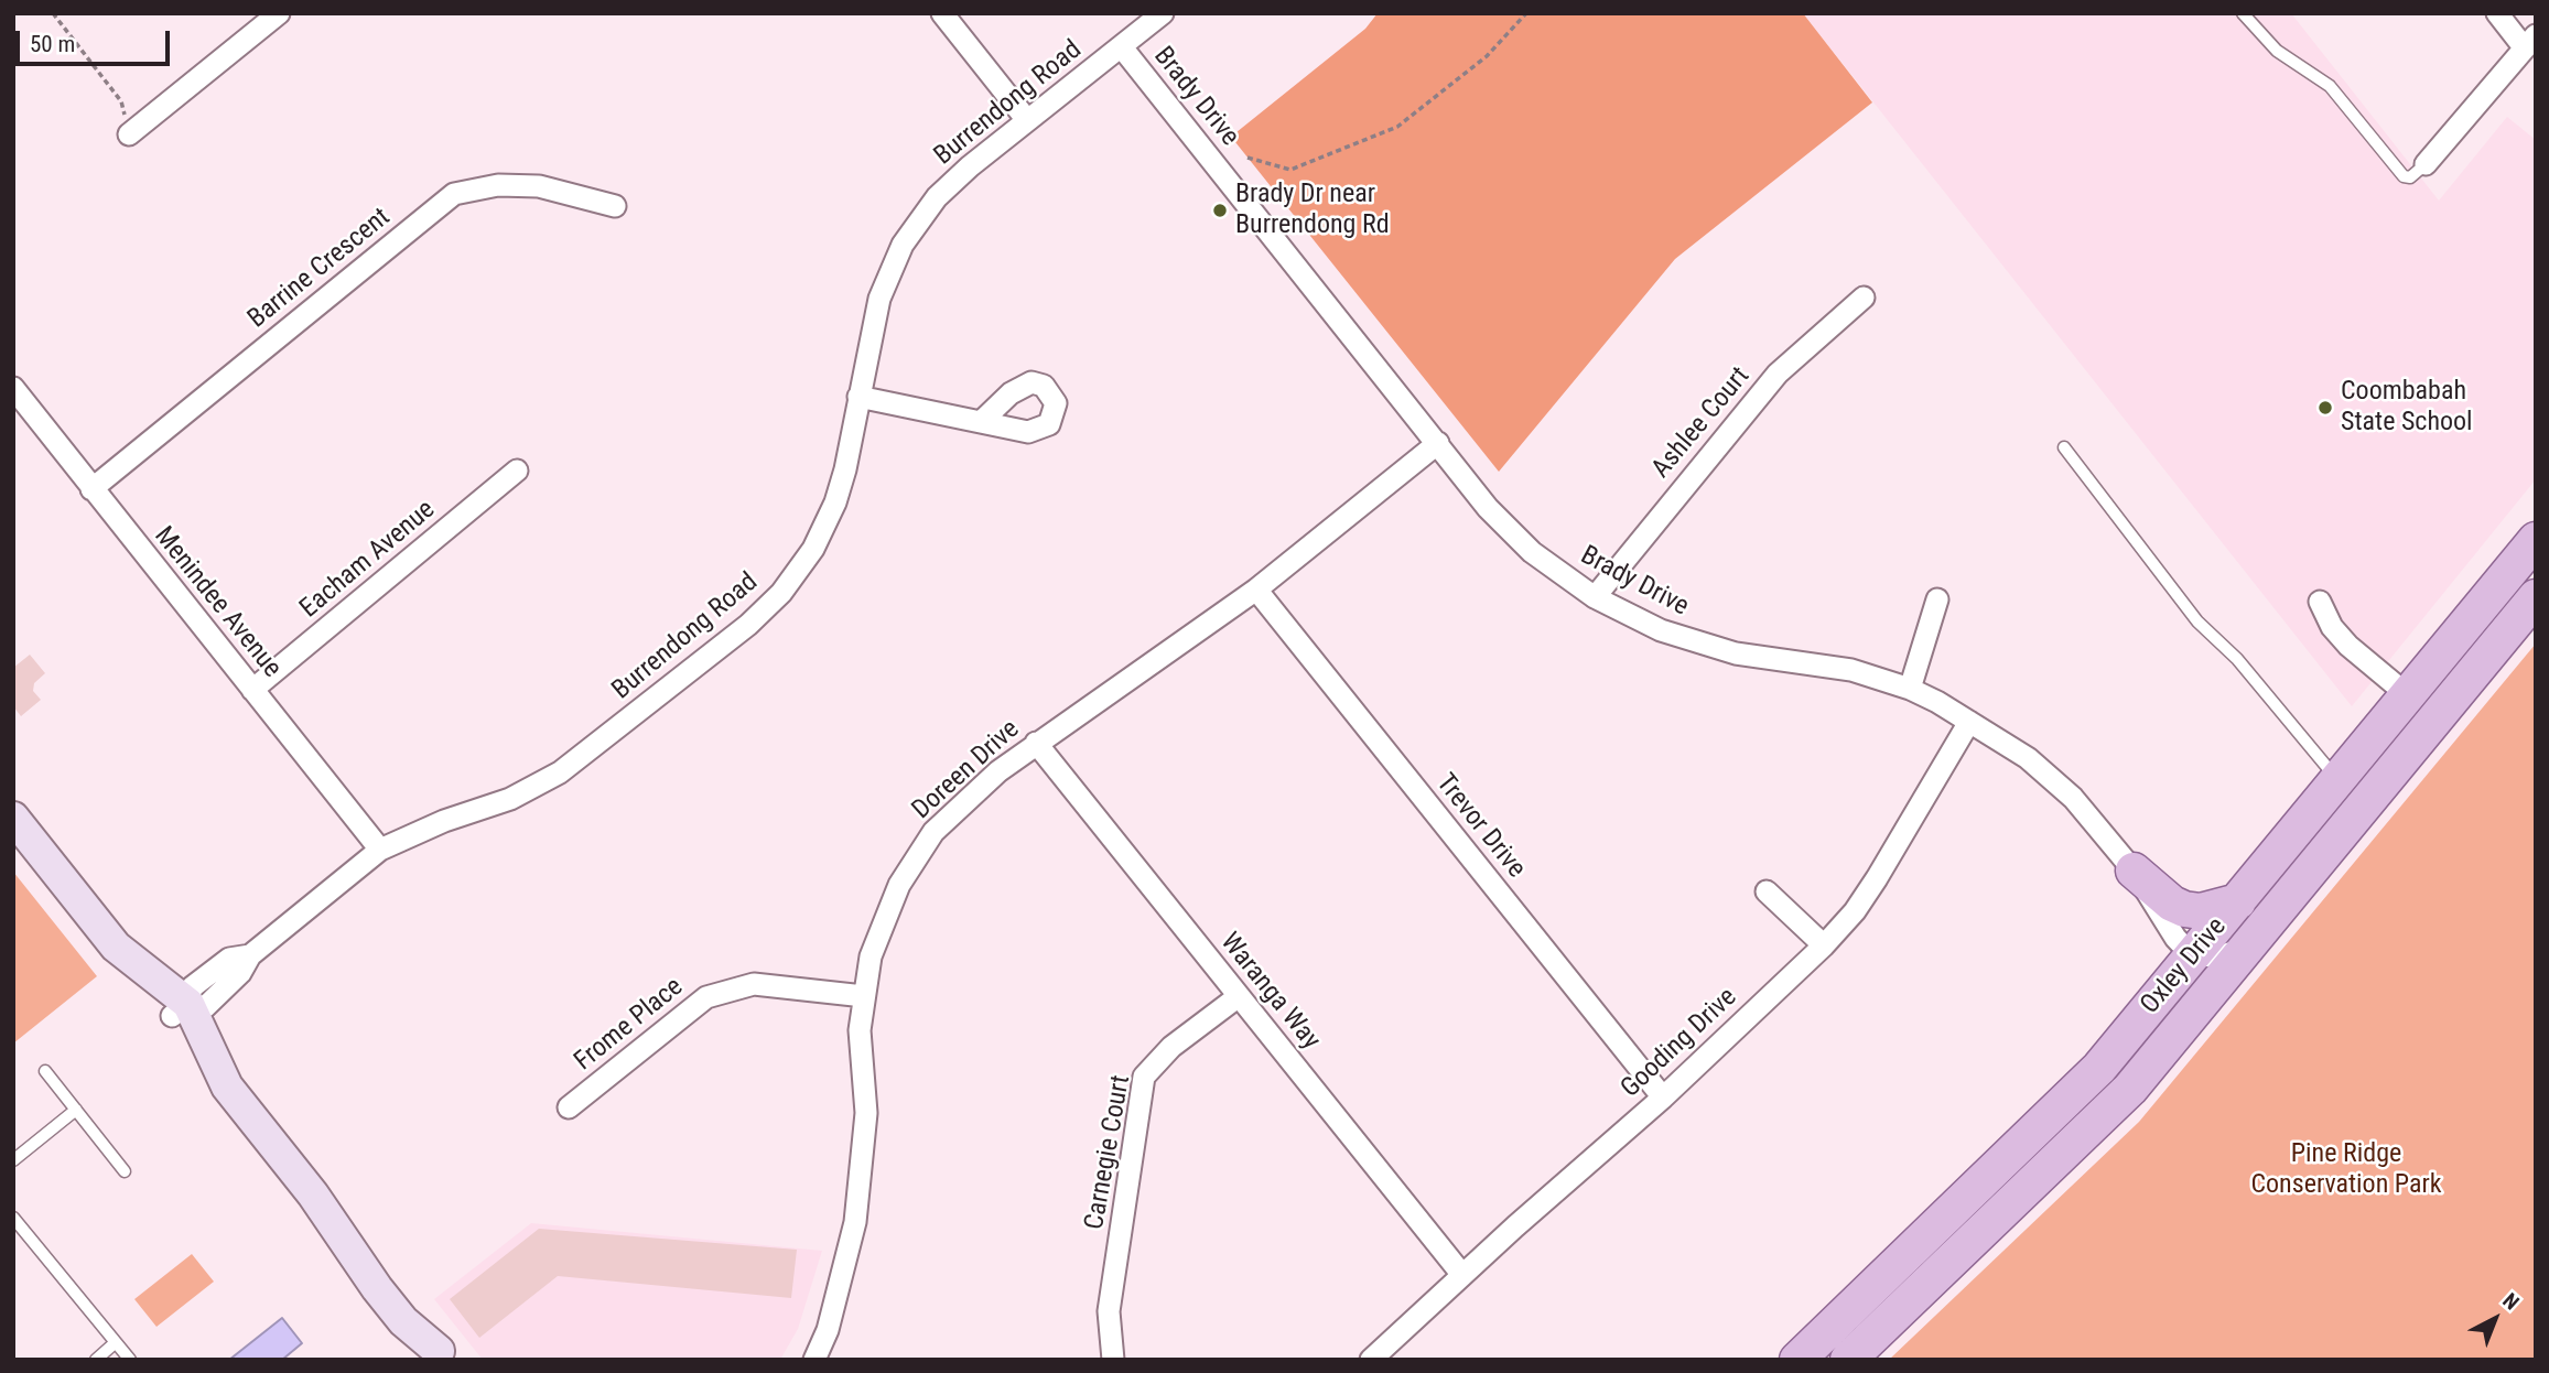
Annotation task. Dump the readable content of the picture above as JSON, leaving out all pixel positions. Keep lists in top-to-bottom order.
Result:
{
  "streets": {
    "main road": ["Oxley Drive"],
    "street": [
      "Brady Drive",
      "Burrendong Road",
      "Barrine Crescent",
      "Ashlee Court",
      "Eacham Avenue",
      "Menindee Avenue",
      "Doreen Drive",
      "Trevor Drive",
      "Waranga Way",
      "Frome Place",
      "Gooding Drive",
      "Carnegie Court"
    ]
  },
  "crossings": [
    ["Brady Drive", "Burrendong Road"],
    ["Brady Drive", "Ashlee Court"],
    ["Brady Drive", "Doreen Drive"],
    ["Brady Drive", "Oxley Drive"],
    ["Brady Drive", "Gooding Drive"],
    ["Burrendong Road", "Menindee Avenue"],
    ["Barrine Crescent", "Menindee Avenue"],
    ["Eacham Avenue", "Menindee Avenue"],
    ["Doreen Drive", "Trevor Drive"],
    ["Doreen Drive", "Waranga Way"],
    ["Doreen Drive", "Frome Place"],
    ["Trevor Drive", "Gooding Drive"],
    ["Waranga Way", "Gooding Drive"],
    ["Waranga Way", "Carnegie Court"]
  ],
  "parks": ["Pine Ridge Conservation Park"],
  "places": ["Brady Dr near Burrendong Rd", "Coombabah State School"],
  "scale_bar": "50 m",
  "north": "top right"
}
